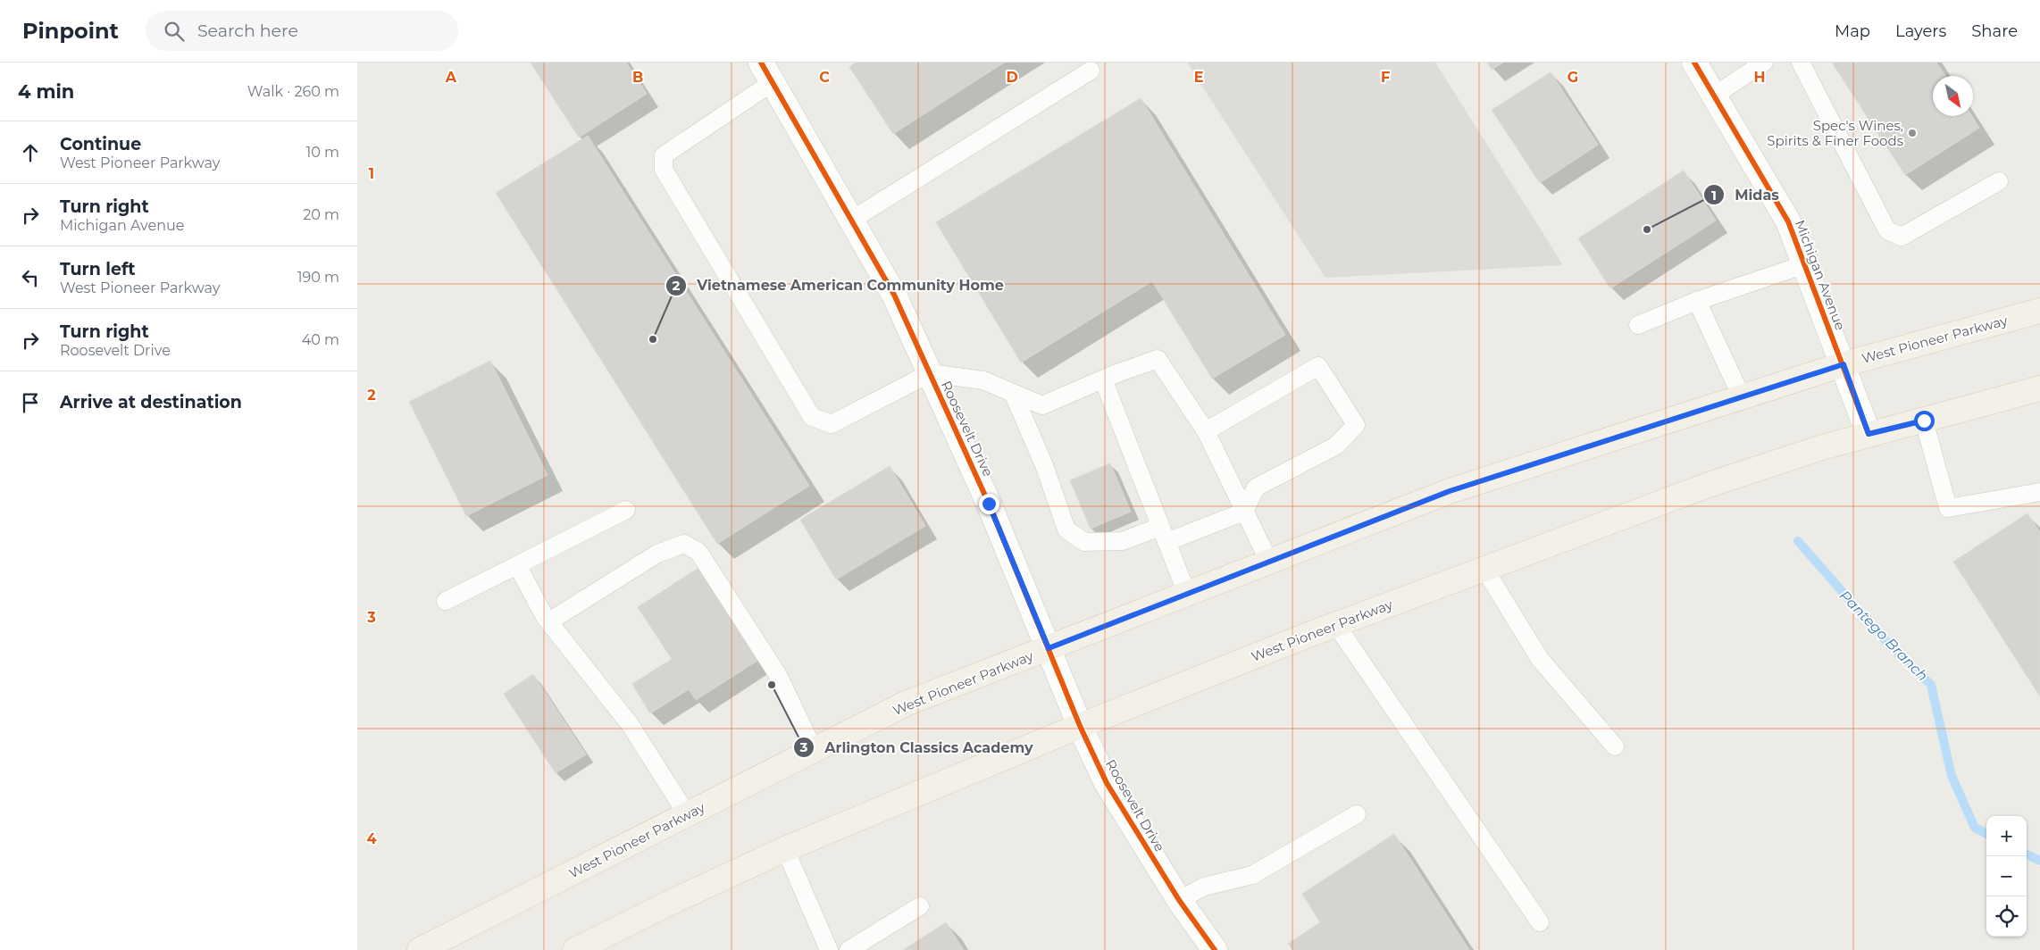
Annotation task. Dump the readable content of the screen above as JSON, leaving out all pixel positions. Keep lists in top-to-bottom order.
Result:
{
  "streets": {
    "main road": ["West Pioneer Parkway"],
    "street": ["Michigan Avenue", "Roosevelt Drive"]
  },
  "crossings": [
    ["Michigan Avenue", "West Pioneer Parkway"],
    ["West Pioneer Parkway", "Roosevelt Drive"]
  ],
  "water": ["Pantego Branch"],
  "places": [
    "Spec's Wines, Spirits & Finer Foods",
    "Midas",
    "Vietnamese American Community Home",
    "Arlington Classics Academy"
  ],
  "north": "bottom right",
  "page": {
    "header": "Pinpoint",
    "search": "Search here",
    "nav": ["Map", "Layers", "Share"],
    "heading": ["4 min", "Walk · 260 m"],
    "list": [
      ["Continue", "West Pioneer Parkway", "10 m"],
      ["Turn right", "Michigan Avenue", "20 m"],
      ["Turn left", "West Pioneer Parkway", "190 m"],
      ["Turn right", "Roosevelt Drive", "40 m"],
      "Arrive at destination"
    ],
    "map_buttons": ["+", "−"]
  },
  "grid": {
    "columns": [
      "A",
      "B",
      "C",
      "D",
      "E",
      "F",
      "G",
      "H"
    ],
    "rows": [
      "1",
      "2",
      "3",
      "4"
    ]
  }
}
